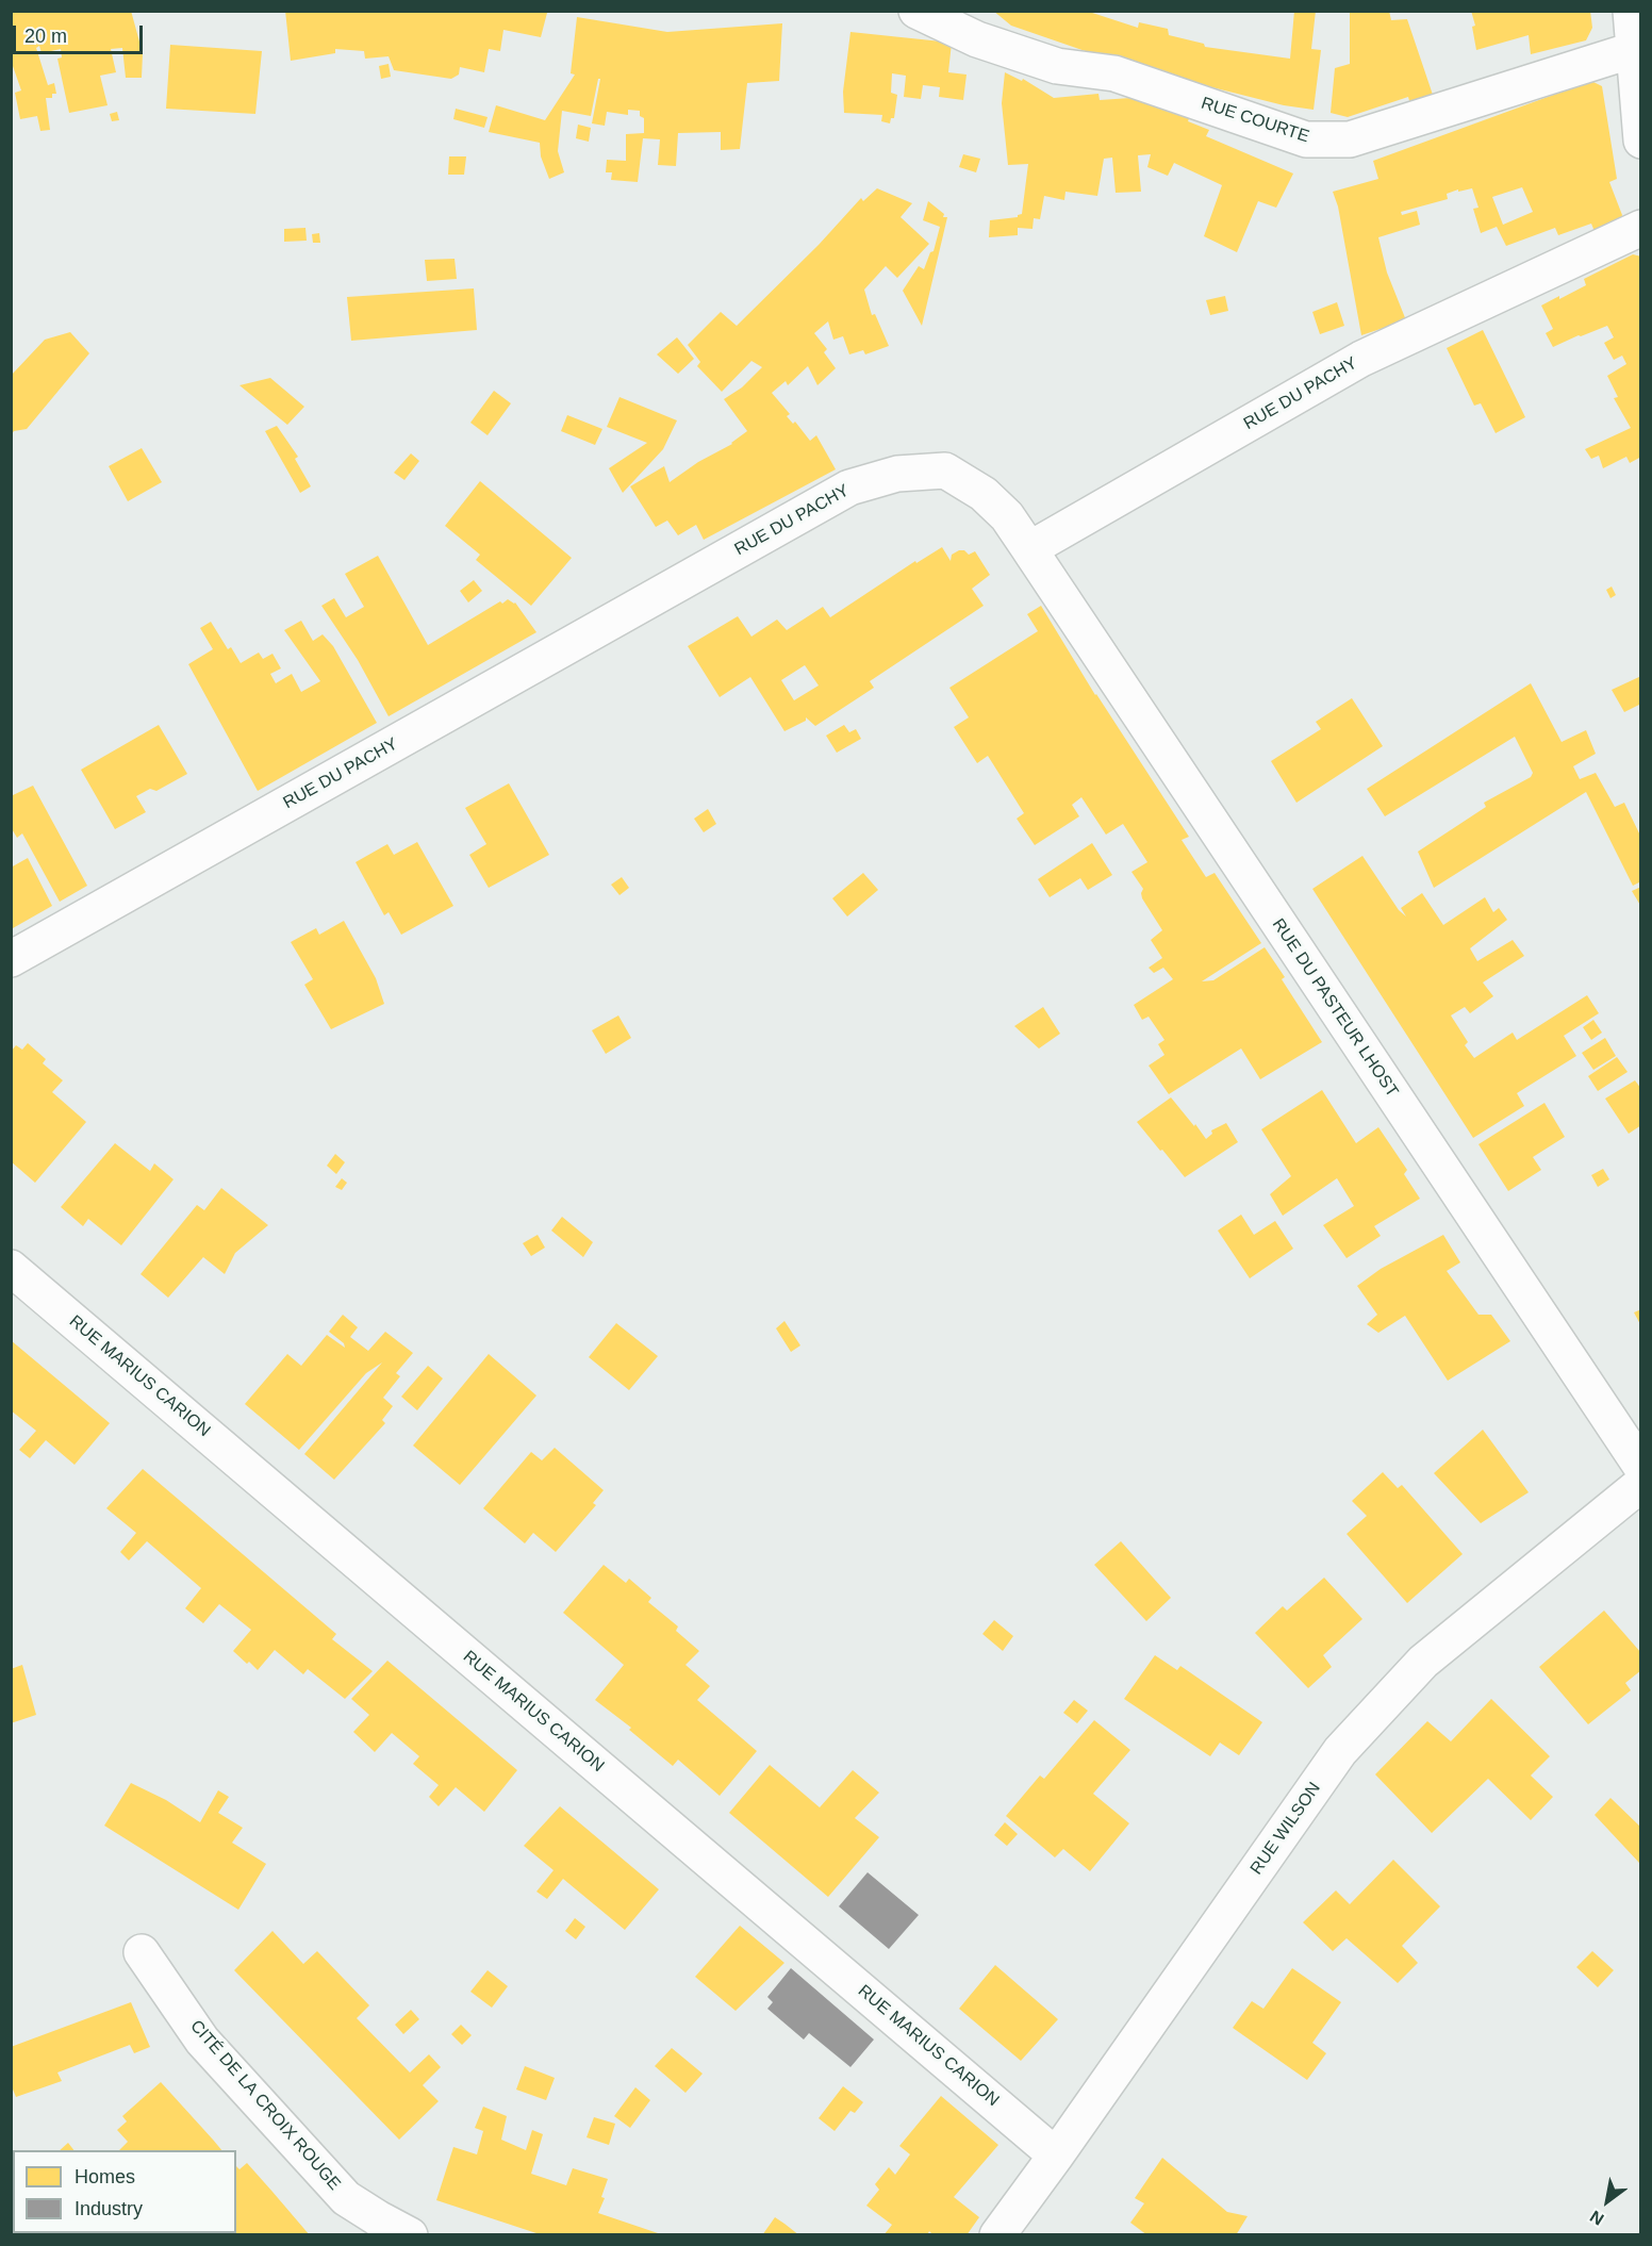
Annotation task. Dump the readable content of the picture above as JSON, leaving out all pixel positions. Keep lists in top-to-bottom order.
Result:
{
  "streets": {
    "street": [
      "RUE COURTE",
      "RUE DU PACHY",
      "RUE DU PASTEUR LHOST",
      "RUE MARIUS CARION",
      "RUE WILSON",
      "CITÉ DE LA CROIX ROUGE"
    ]
  },
  "crossings": [
    ["RUE DU PACHY", "RUE DU PASTEUR LHOST"],
    ["RUE MARIUS CARION", "RUE WILSON"]
  ],
  "legend": ["Homes", "Industry"],
  "scale_bar": "20 m",
  "north": "bottom left"
}
